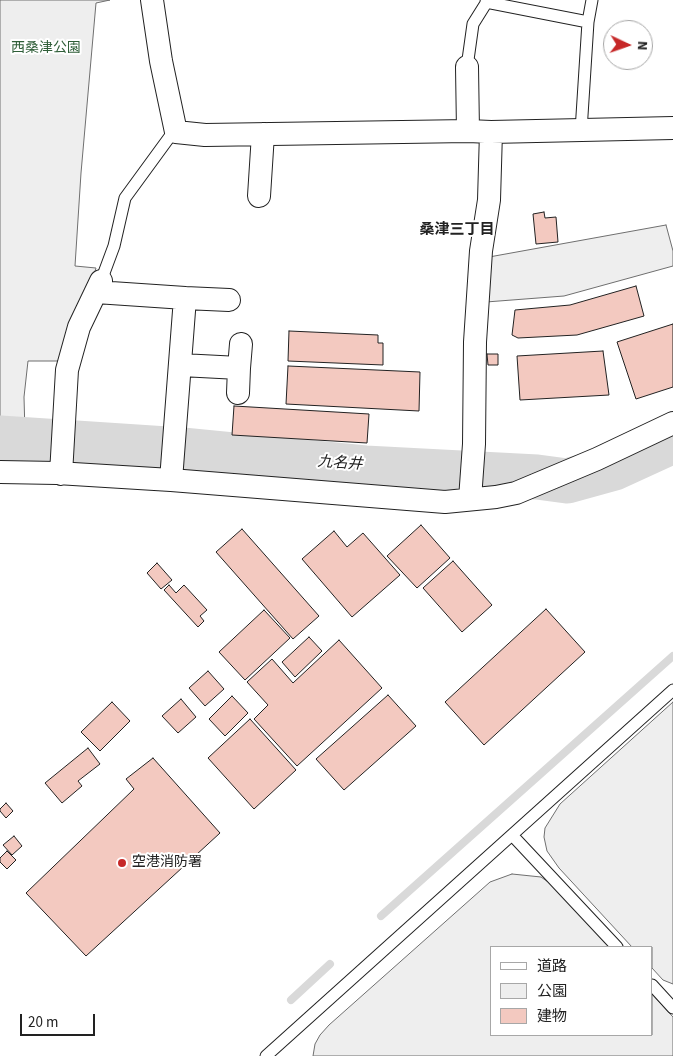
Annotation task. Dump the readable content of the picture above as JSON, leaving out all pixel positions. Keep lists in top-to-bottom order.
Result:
{
  "districts": ["桑津三丁目"],
  "water": ["九名井"],
  "parks": ["西桑津公園"],
  "places": ["空港消防署"],
  "legend": ["道路", "公園", "建物"],
  "scale_bar": "20 m",
  "north": "right"
}
